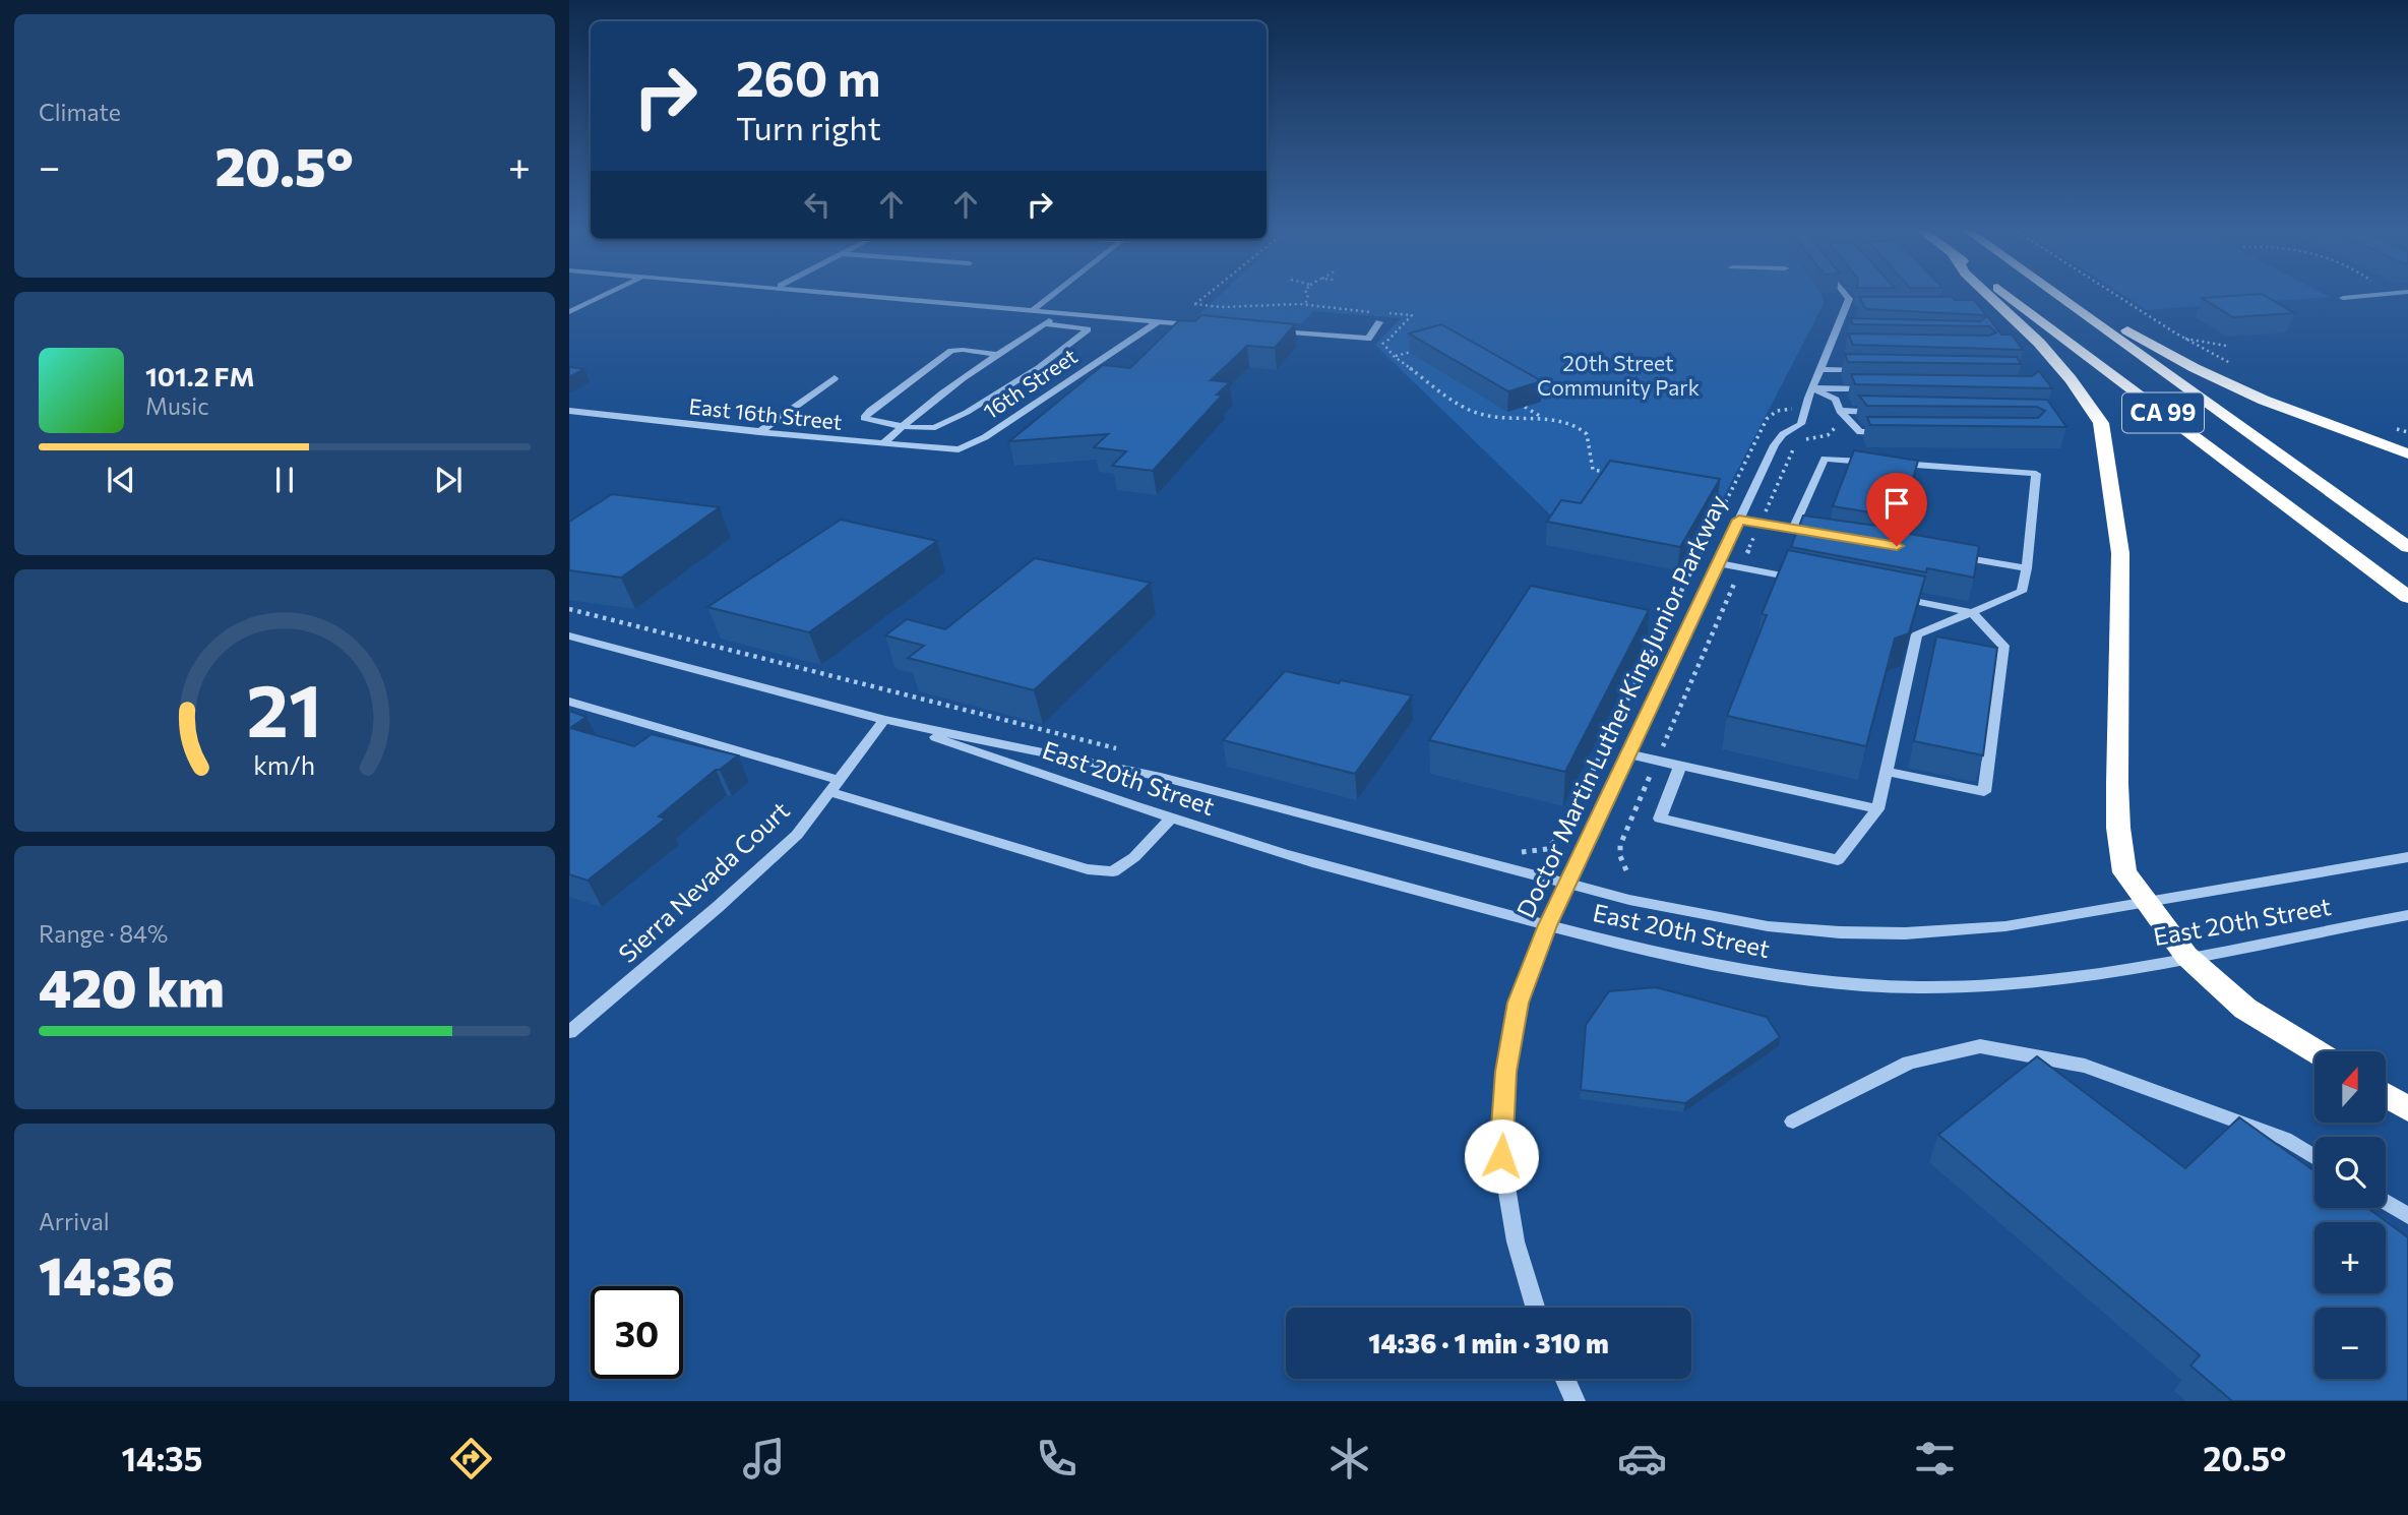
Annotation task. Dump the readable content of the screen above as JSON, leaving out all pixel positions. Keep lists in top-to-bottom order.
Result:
{
  "streets": {
    "highway": ["CA 99"],
    "street": [
      "16th Street",
      "East 16th Street",
      "Doctor Martin Luther King Junior Parkway",
      "East 20th Street",
      "Sierra Nevada Court"
    ]
  },
  "crossings": [
    ["16th Street", "East 16th Street"],
    ["Doctor Martin Luther King Junior Parkway", "East 20th Street"],
    ["East 20th Street", "Sierra Nevada Court"]
  ],
  "parks": ["20th Street Community Park"],
  "north": "top",
  "page": {
    "tile": [
      "Climate",
      ["Range · 84%", "420 km"],
      ["Arrival", "14:36"]
    ],
    "turn": ["260 m", "Turn right"],
    "heat": ["−", "20.5°", "+"],
    "song": ["101.2 FM", "Music"],
    "map_buttons": ["+", "−"],
    "limit": "30",
    "trip": "14:36 · 1 min · 310 m",
    "tabs": ["14:35", "20.5°"],
    "gauge": ["21", "km/h"]
  }
}
